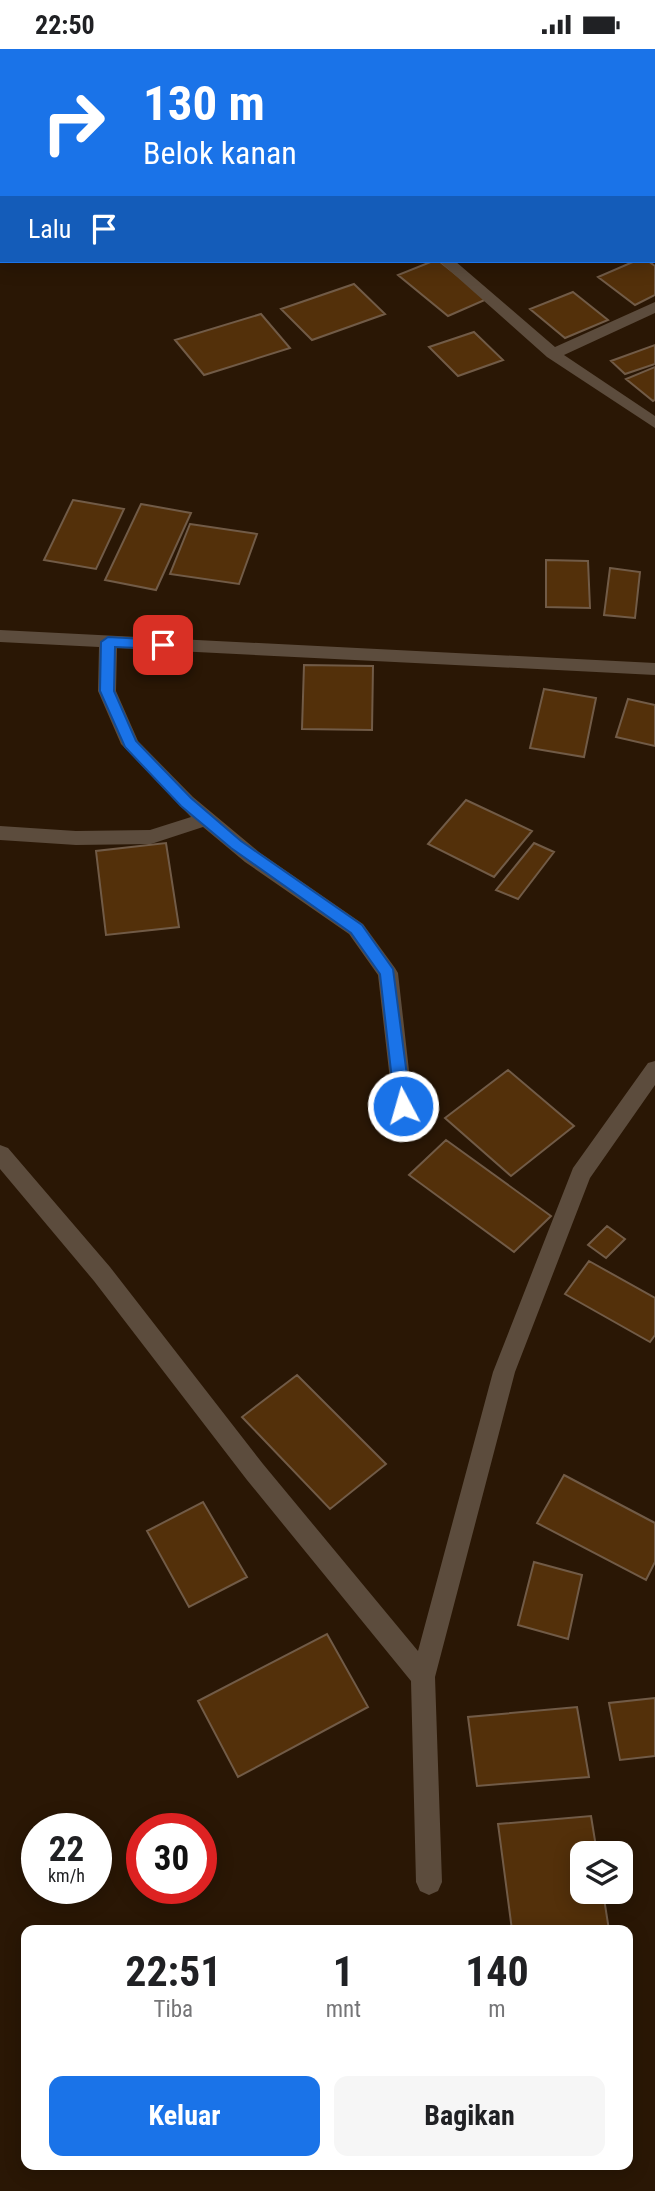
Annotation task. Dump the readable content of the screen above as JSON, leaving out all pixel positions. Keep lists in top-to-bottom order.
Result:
{
  "page": {
    "status": "22:50",
    "turn": ["130 m", "Belok kanan"],
    "then": "Lalu",
    "speed": "22 km/h",
    "limit": "30",
    "eta": [
      "22:51",
      "Tiba",
      "1",
      "mnt",
      "140",
      "m"
    ],
    "buttons": ["Keluar", "Bagikan"]
  }
}
